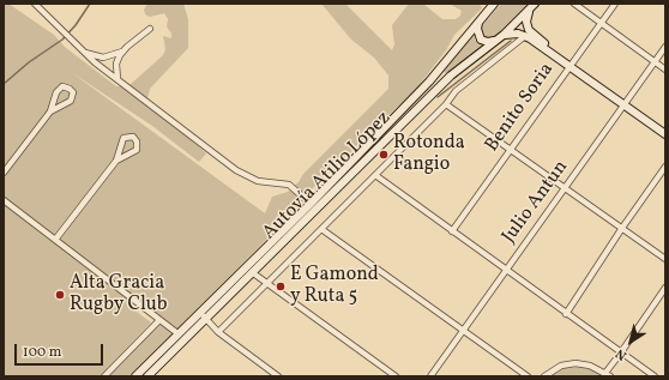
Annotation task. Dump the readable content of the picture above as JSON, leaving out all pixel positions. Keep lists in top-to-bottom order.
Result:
{
  "streets": {
    "main road": ["Autovía Atilio López"],
    "street": ["Benito Soria", "Julio Antun"]
  },
  "places": ["Rotonda Fangio", "E Gamond y Ruta 5", "Alta Gracia Rugby Club"],
  "scale_bar": "100 m",
  "north": "bottom left"
}
